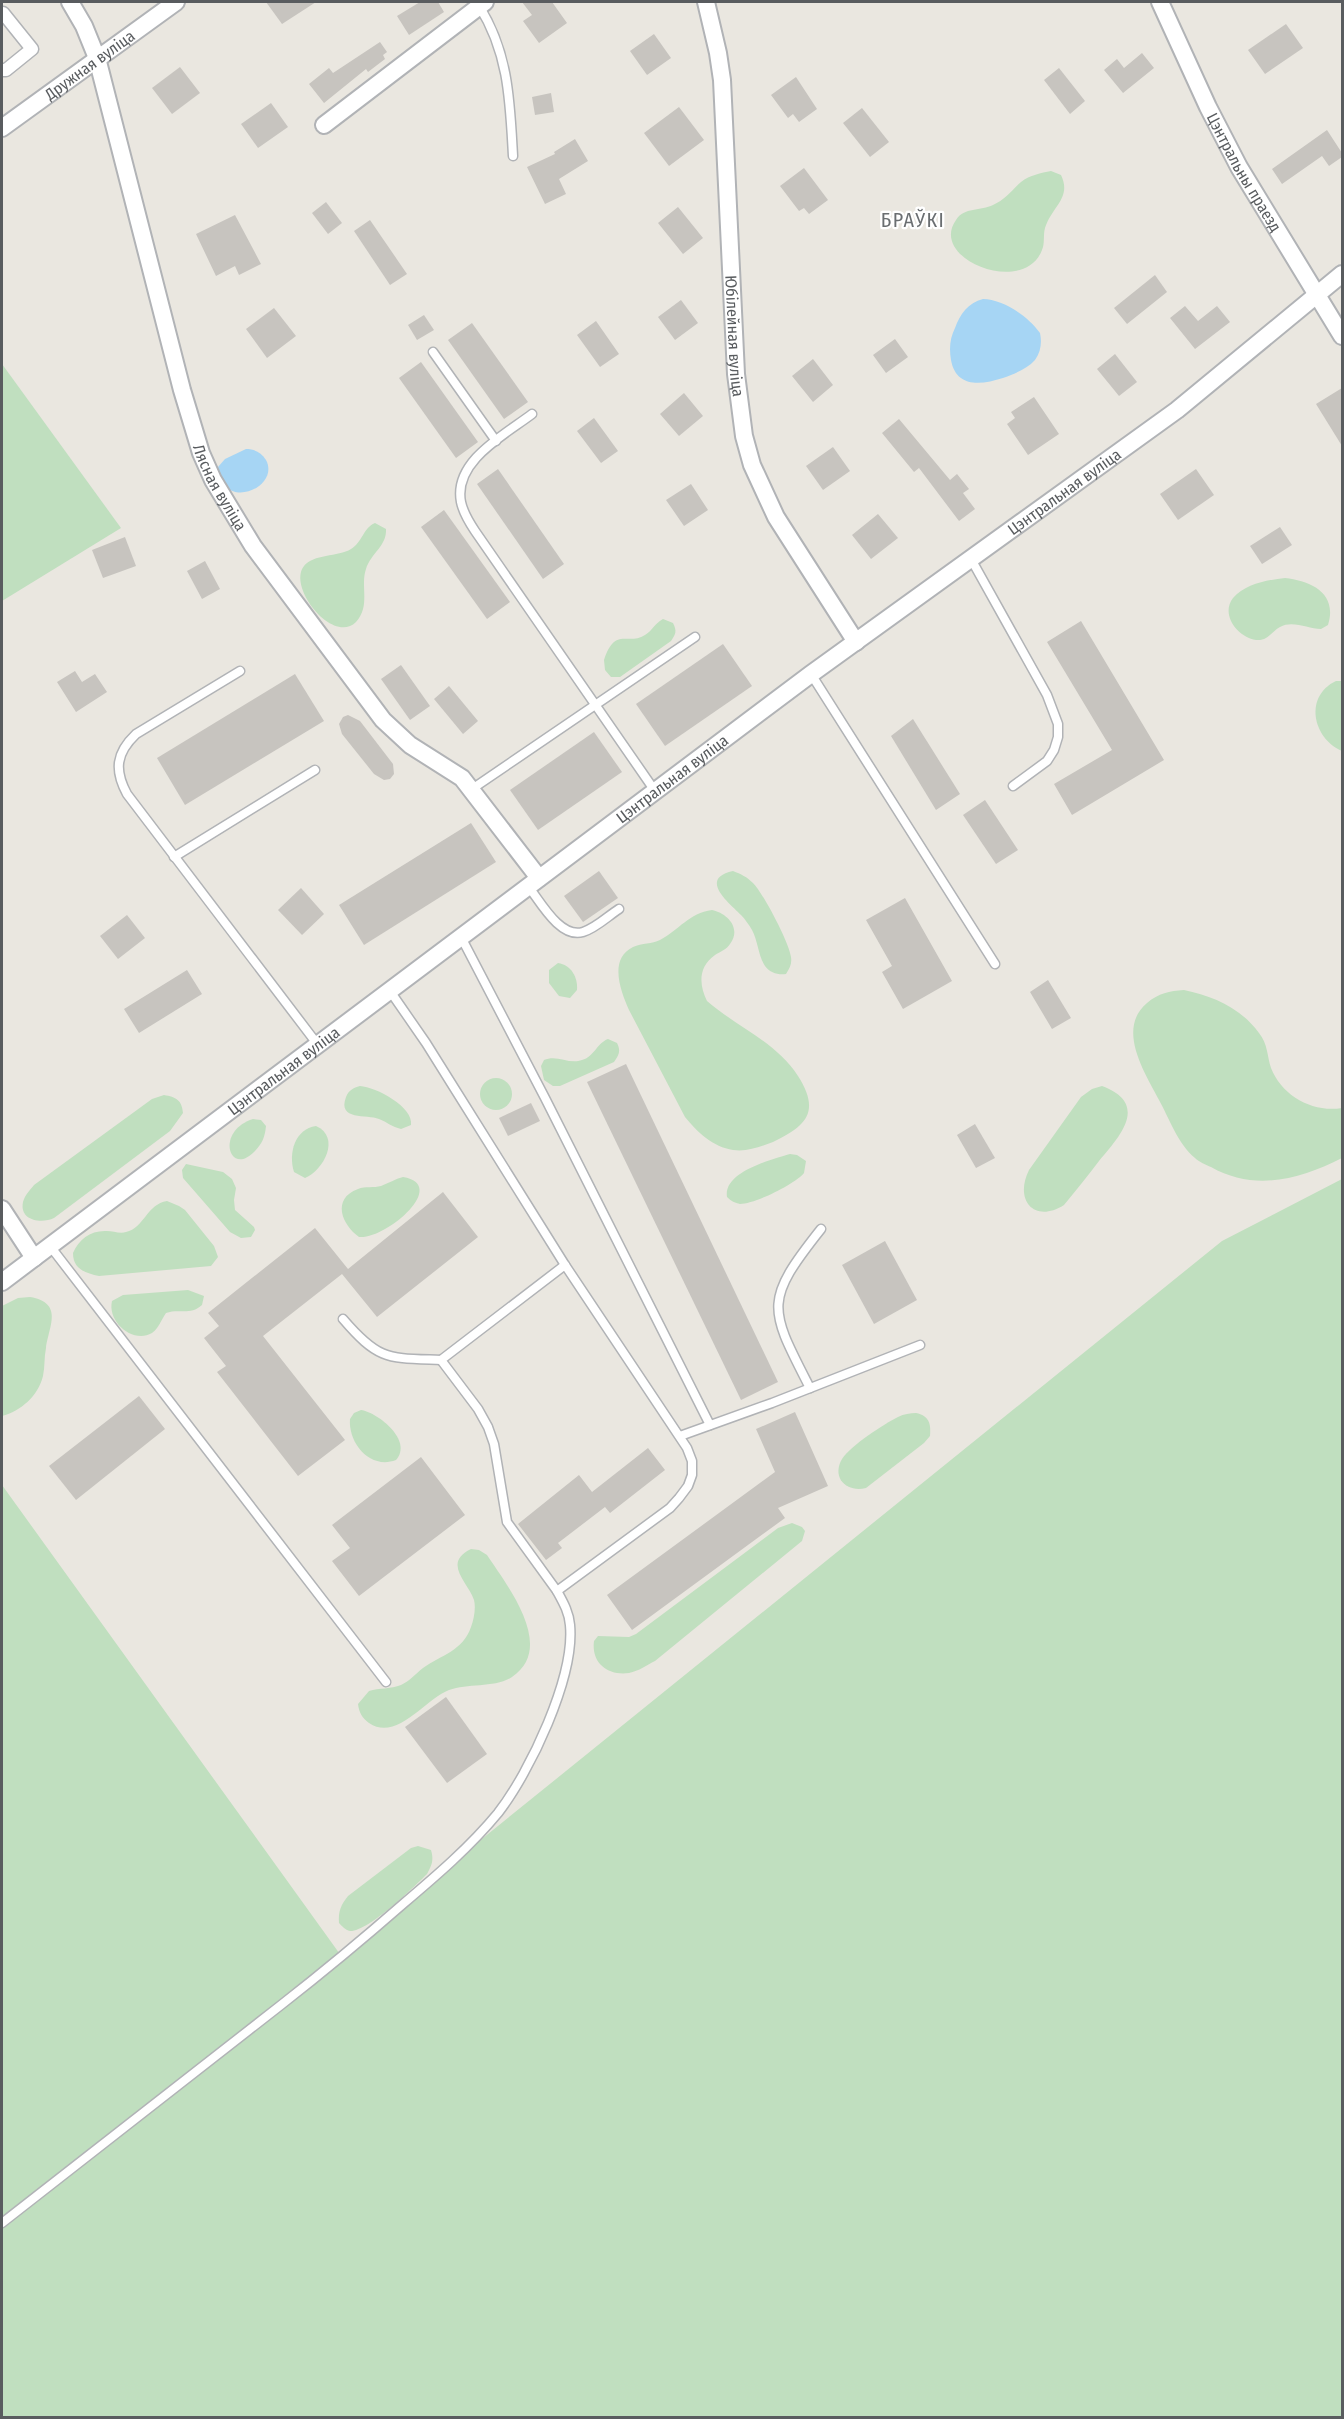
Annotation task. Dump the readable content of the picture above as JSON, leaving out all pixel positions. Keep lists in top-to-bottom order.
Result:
{
  "streets": {
    "street": [
      "Дружная вуліца",
      "Цэнтральны праезд",
      "Юбілейная вуліца",
      "Лясная вуліца",
      "Цэнтральная вуліца"
    ]
  },
  "crossings": [
    ["Дружная вуліца", "Лясная вуліца"],
    ["Цэнтральны праезд", "Цэнтральная вуліца"],
    ["Юбілейная вуліца", "Цэнтральная вуліца"],
    ["Лясная вуліца", "Цэнтральная вуліца"]
  ],
  "districts": ["БРАЎКІ"]
}
